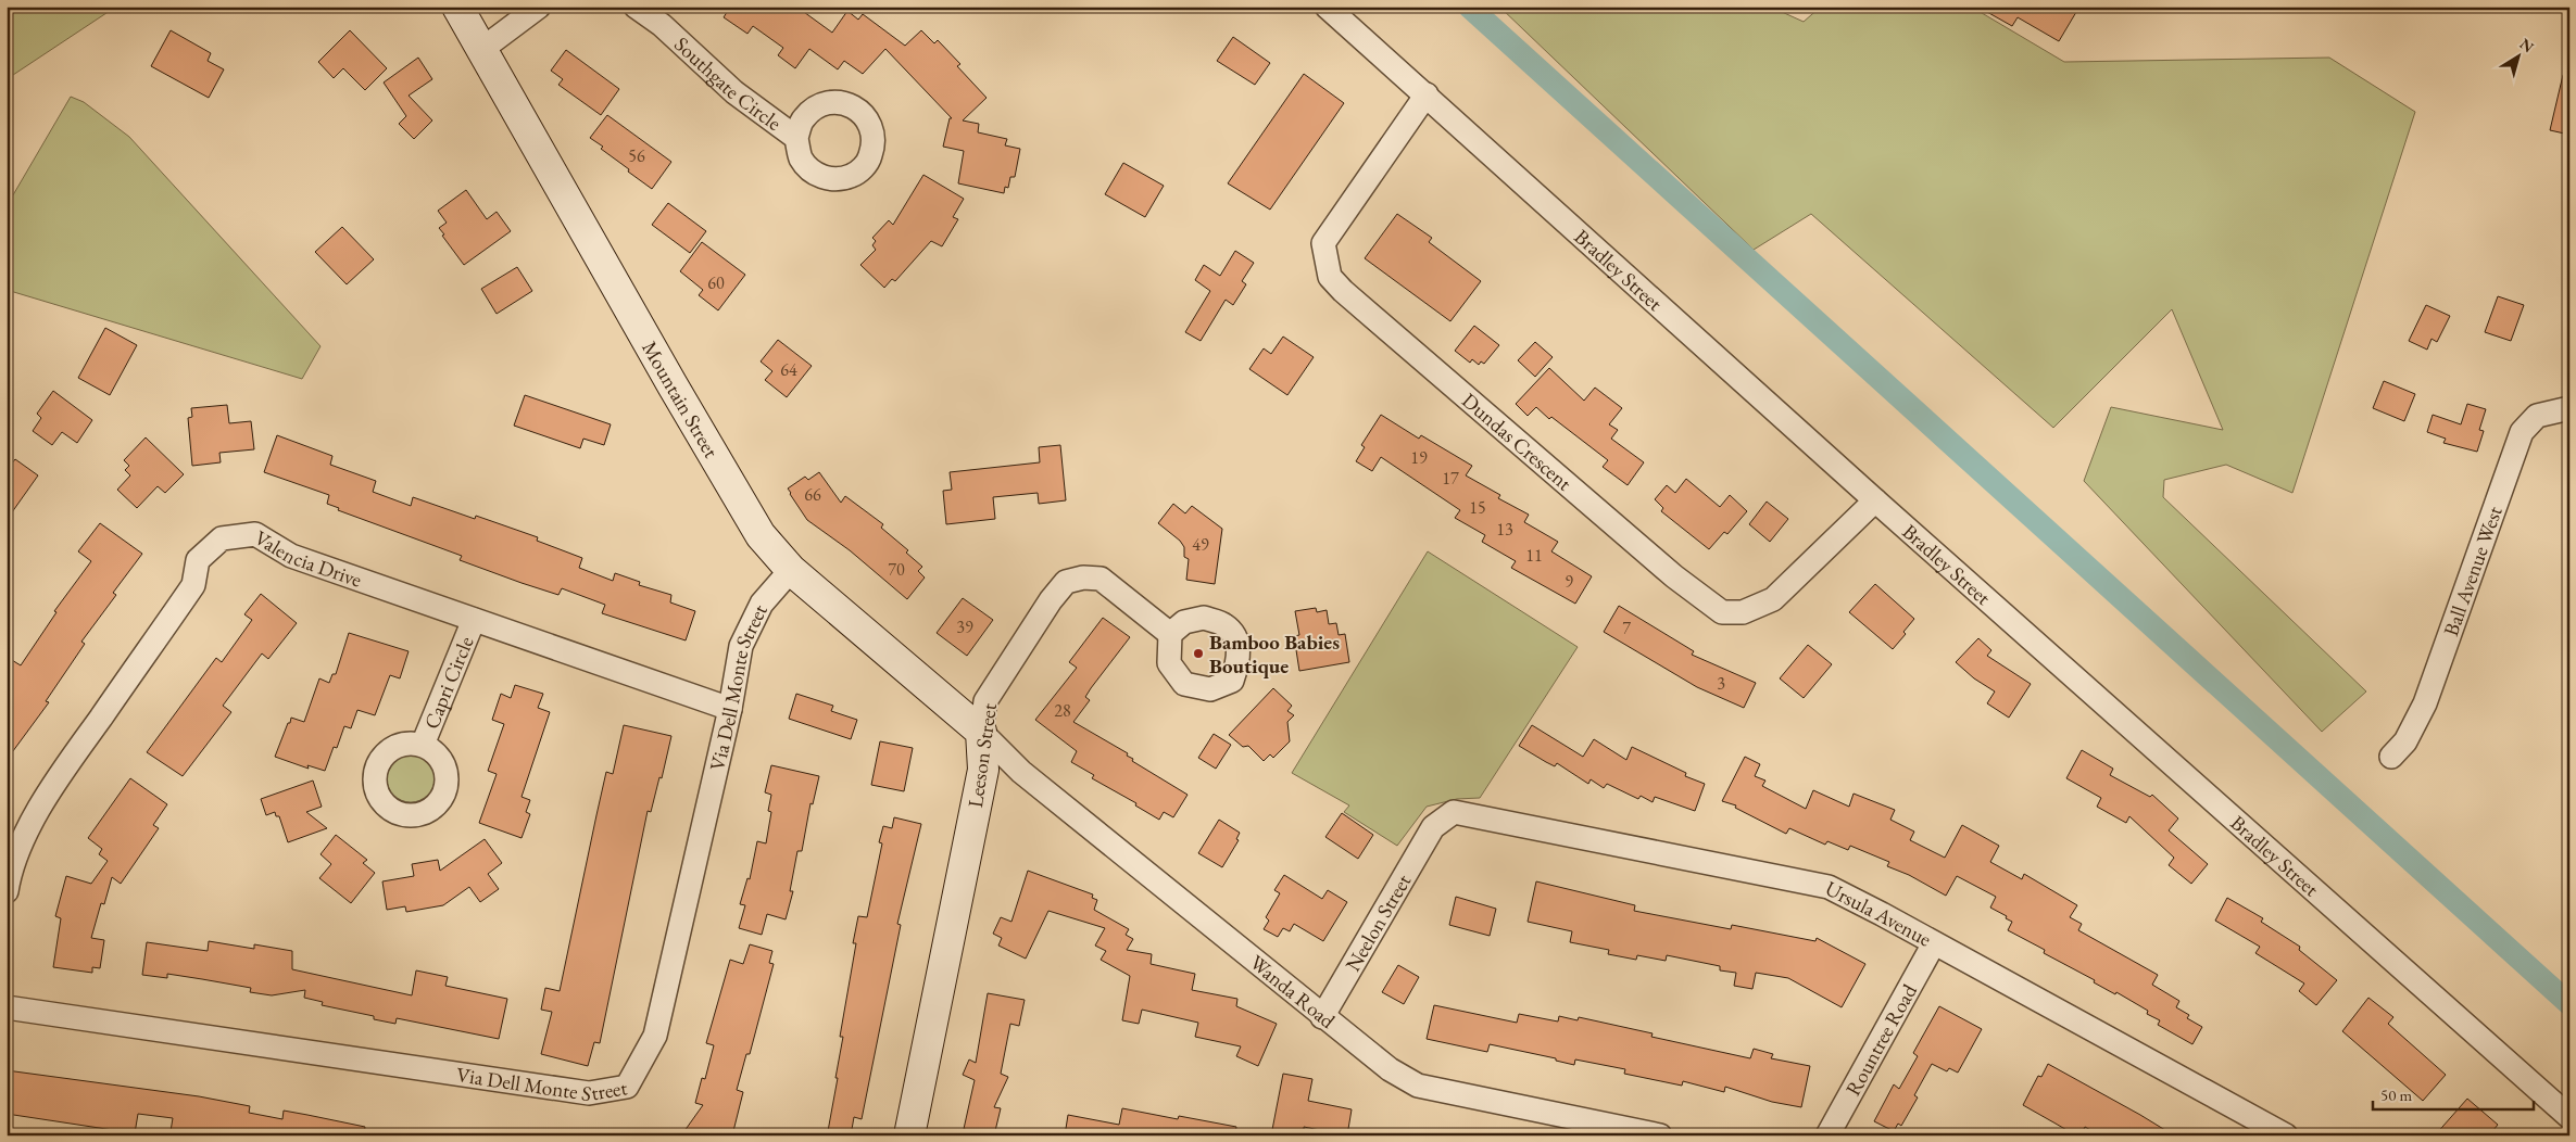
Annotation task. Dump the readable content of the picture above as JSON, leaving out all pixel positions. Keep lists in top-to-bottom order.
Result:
{
  "streets": {
    "street": [
      "Southgate Circle",
      "Bradley Street",
      "Mountain Street",
      "Dundas Crescent",
      "Valencia Drive",
      "Ball Avenue West",
      "Capri Circle",
      "Via Dell Monte Street",
      "Leeson Street",
      "Ursula Avenue",
      "Neelon Street",
      "Wanda Road",
      "Rountree Road"
    ]
  },
  "crossings": [
    ["Bradley Street", "Dundas Crescent"],
    ["Mountain Street", "Via Dell Monte Street"],
    ["Mountain Street", "Leeson Street"],
    ["Mountain Street", "Wanda Road"],
    ["Valencia Drive", "Capri Circle"],
    ["Valencia Drive", "Via Dell Monte Street"],
    ["Leeson Street", "Wanda Road"],
    ["Ursula Avenue", "Neelon Street"],
    ["Ursula Avenue", "Rountree Road"],
    ["Neelon Street", "Wanda Road"]
  ],
  "places": ["Bamboo Babies Boutique"],
  "house_numbers": [
    "56",
    "60",
    "64",
    "19",
    "17",
    "66",
    "15",
    "13",
    "49",
    "11",
    "70",
    "9",
    "39",
    "7",
    "3",
    "28"
  ],
  "scale_bar": "50 m",
  "north": "top right"
}
